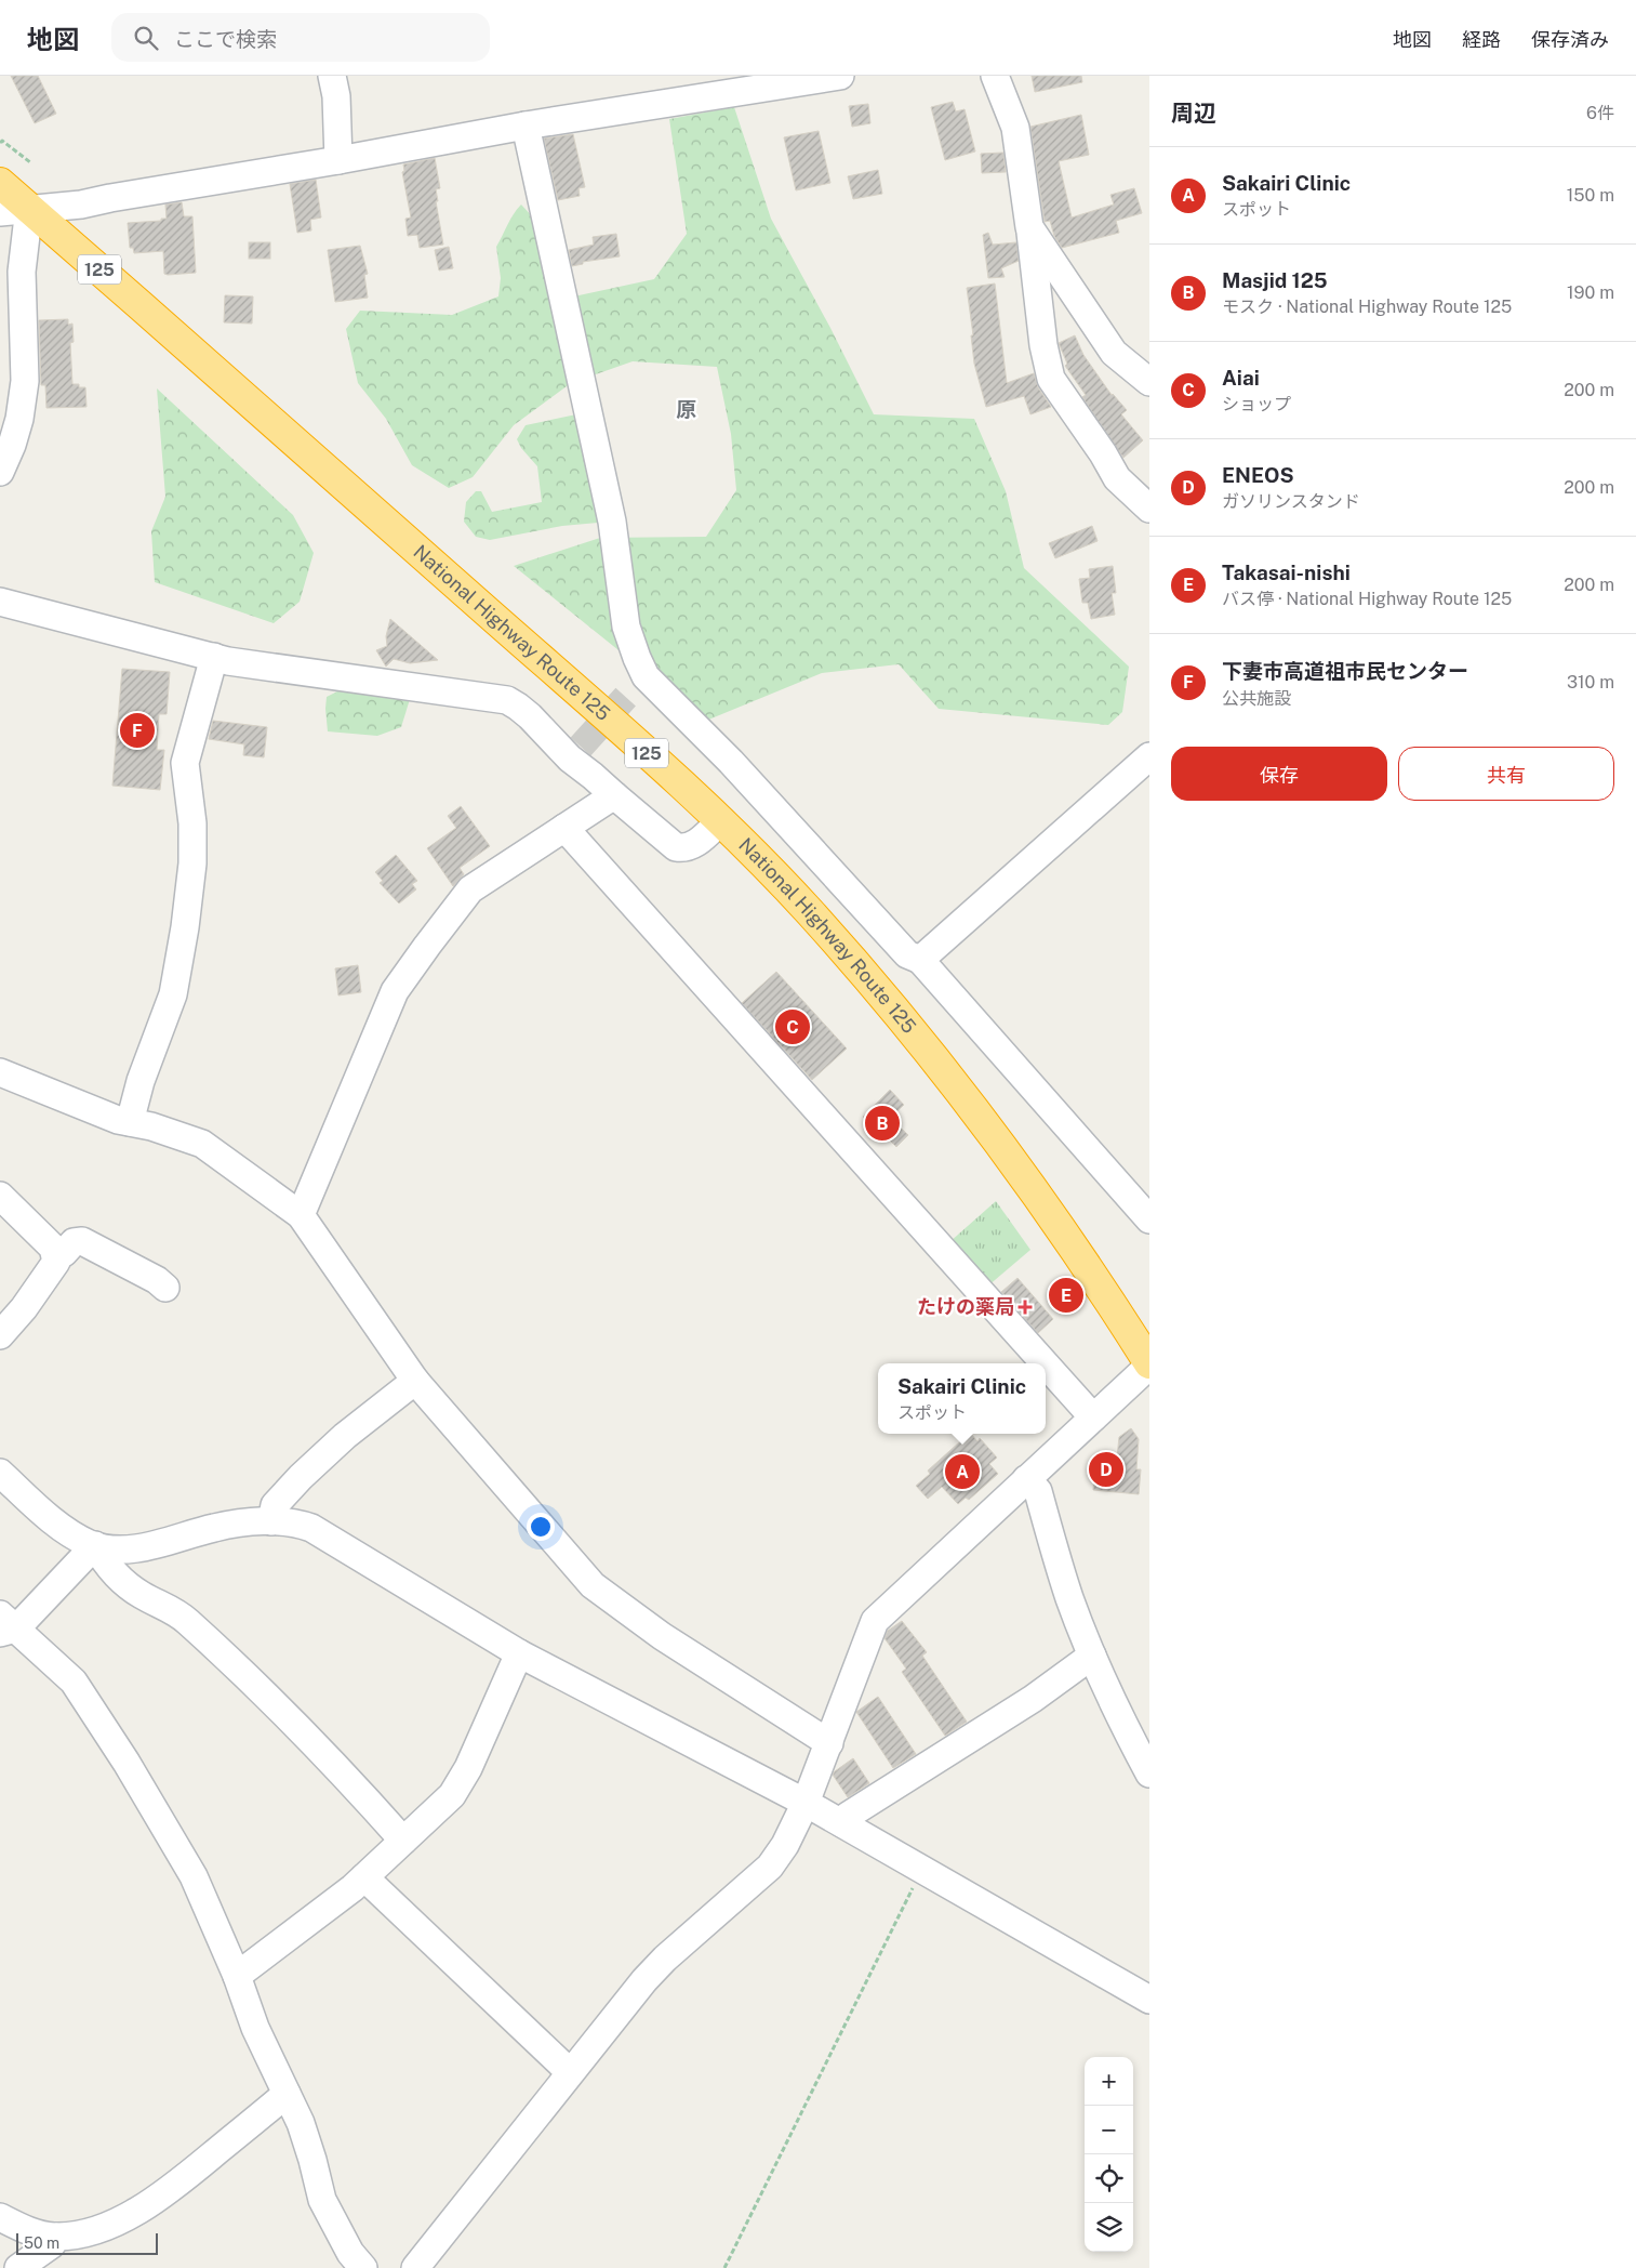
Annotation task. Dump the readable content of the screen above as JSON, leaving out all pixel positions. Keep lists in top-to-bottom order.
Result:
{
  "streets": {
    "highway": ["125", "National Highway Route 125"]
  },
  "districts": ["原"],
  "places": {
    "health": ["たけの薬局"]
  },
  "scale_bar": "50 m",
  "page": {
    "header": "地図",
    "search": "ここで検索",
    "nav": ["地図", "経路", "保存済み"],
    "heading": ["周辺", "6件"],
    "list": [
      {
        "mark": "A",
        "name": "Sakairi Clinic",
        "note": "スポット",
        "value": "150 m"
      },
      {
        "mark": "B",
        "name": "Masjid 125",
        "note": "モスク · National Highway Route 125",
        "value": "190 m"
      },
      {
        "mark": "C",
        "name": "Aiai",
        "note": "ショップ",
        "value": "200 m"
      },
      {
        "mark": "D",
        "name": "ENEOS",
        "note": "ガソリンスタンド",
        "value": "200 m"
      },
      {
        "mark": "E",
        "name": "Takasai-nishi",
        "note": "バス停 · National Highway Route 125",
        "value": "200 m"
      },
      {
        "mark": "F",
        "name": "下妻市高道祖市民センター",
        "note": "公共施設",
        "value": "310 m"
      }
    ],
    "pins": [
      "F",
      "C",
      "B",
      "E",
      "D",
      "A"
    ],
    "buttons": ["保存", "共有"],
    "popup": ["Sakairi Clinic", "スポット"],
    "map_buttons": ["+", "−"],
    "scale": "50 m"
  }
}
